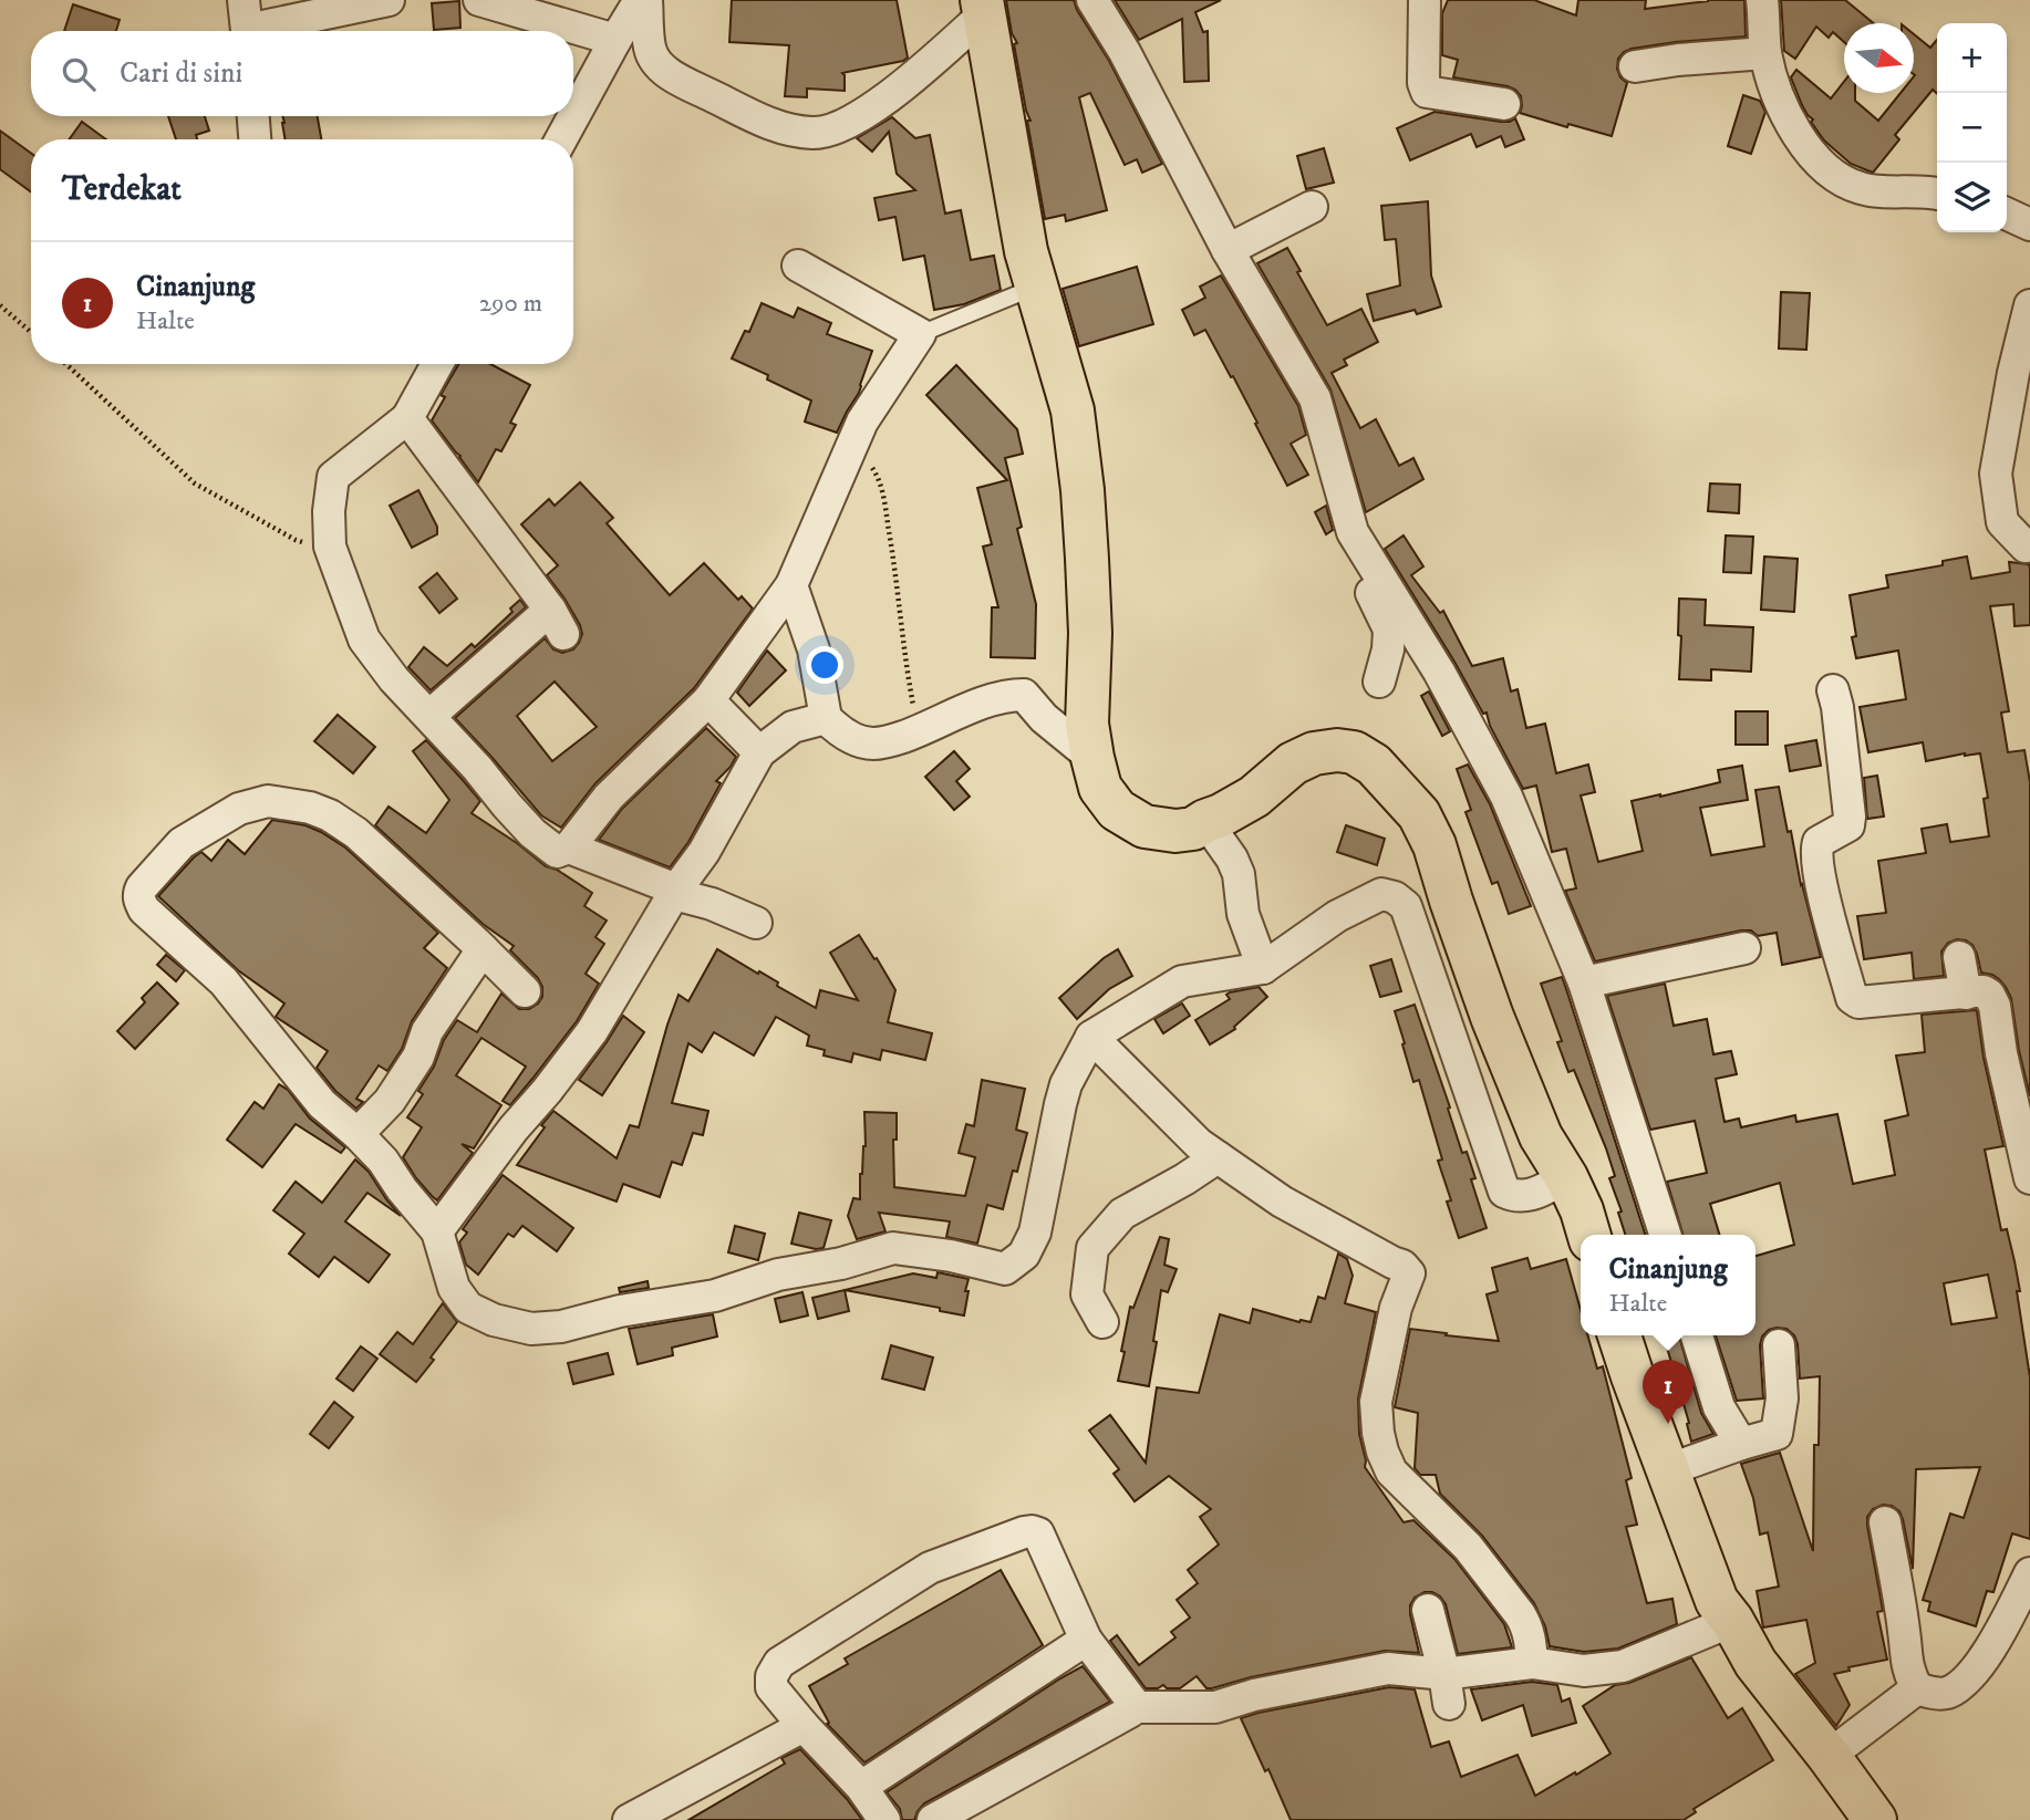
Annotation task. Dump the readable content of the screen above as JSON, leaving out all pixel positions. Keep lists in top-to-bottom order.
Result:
{
  "north": "right",
  "page": {
    "map_buttons": ["+", "−"],
    "search": "Cari di sini",
    "heading": "Terdekat",
    "list": [
      {
        "mark": "1",
        "name": "Cinanjung",
        "note": "Halte",
        "value": "290 m"
      }
    ],
    "popup": ["Cinanjung", "Halte"],
    "pins": "1"
  }
}
